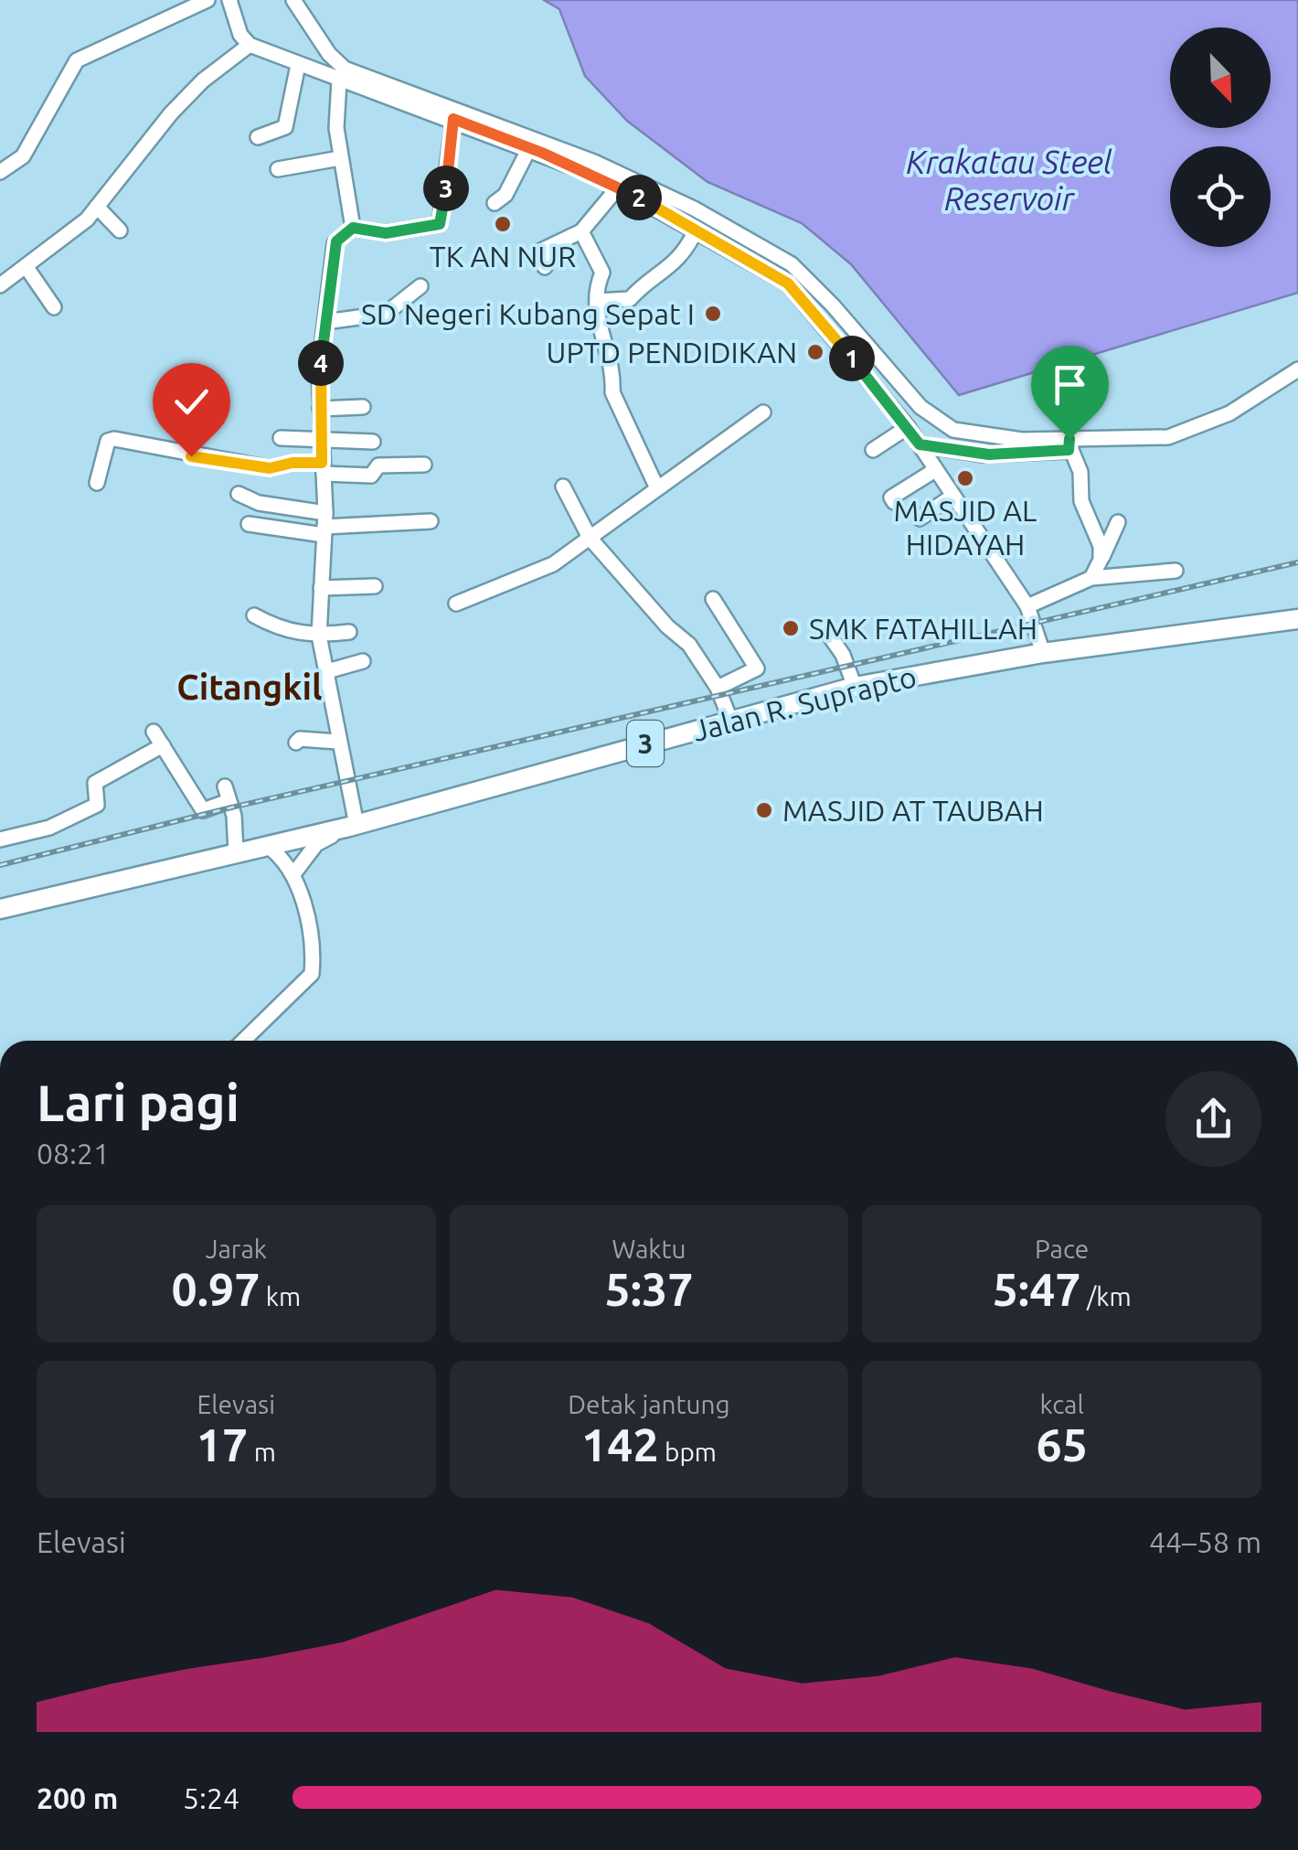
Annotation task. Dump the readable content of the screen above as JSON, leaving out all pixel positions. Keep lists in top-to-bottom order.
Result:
{
  "streets": {
    "highway": ["Jalan R. Suprapto", "3"]
  },
  "districts": ["Citangkil"],
  "water": ["Krakatau Steel Reservoir"],
  "places": [
    "TK AN NUR",
    "SD Negeri Kubang Sepat I",
    "UPTD PENDIDIKAN",
    "MASJID AL HIDAYAH",
    "SMK FATAHILLAH",
    "MASJID AT TAUBAH"
  ],
  "north": "bottom right",
  "page": {
    "pins": [
      "3",
      "2",
      "1",
      "4"
    ],
    "heading": ["Lari pagi", "08:21"],
    "stats": [
      ["Jarak", "0.97 km"],
      ["Waktu", "5:37"],
      ["Pace", "5:47 /km"],
      ["Elevasi", "17 m"],
      ["Detak jantung", "142 bpm"],
      ["kcal", "65"]
    ],
    "chart": ["Elevasi", "44–58 m"],
    "list": [
      {
        "name": "200 m",
        "note": "5:24"
      }
    ]
  }
}
